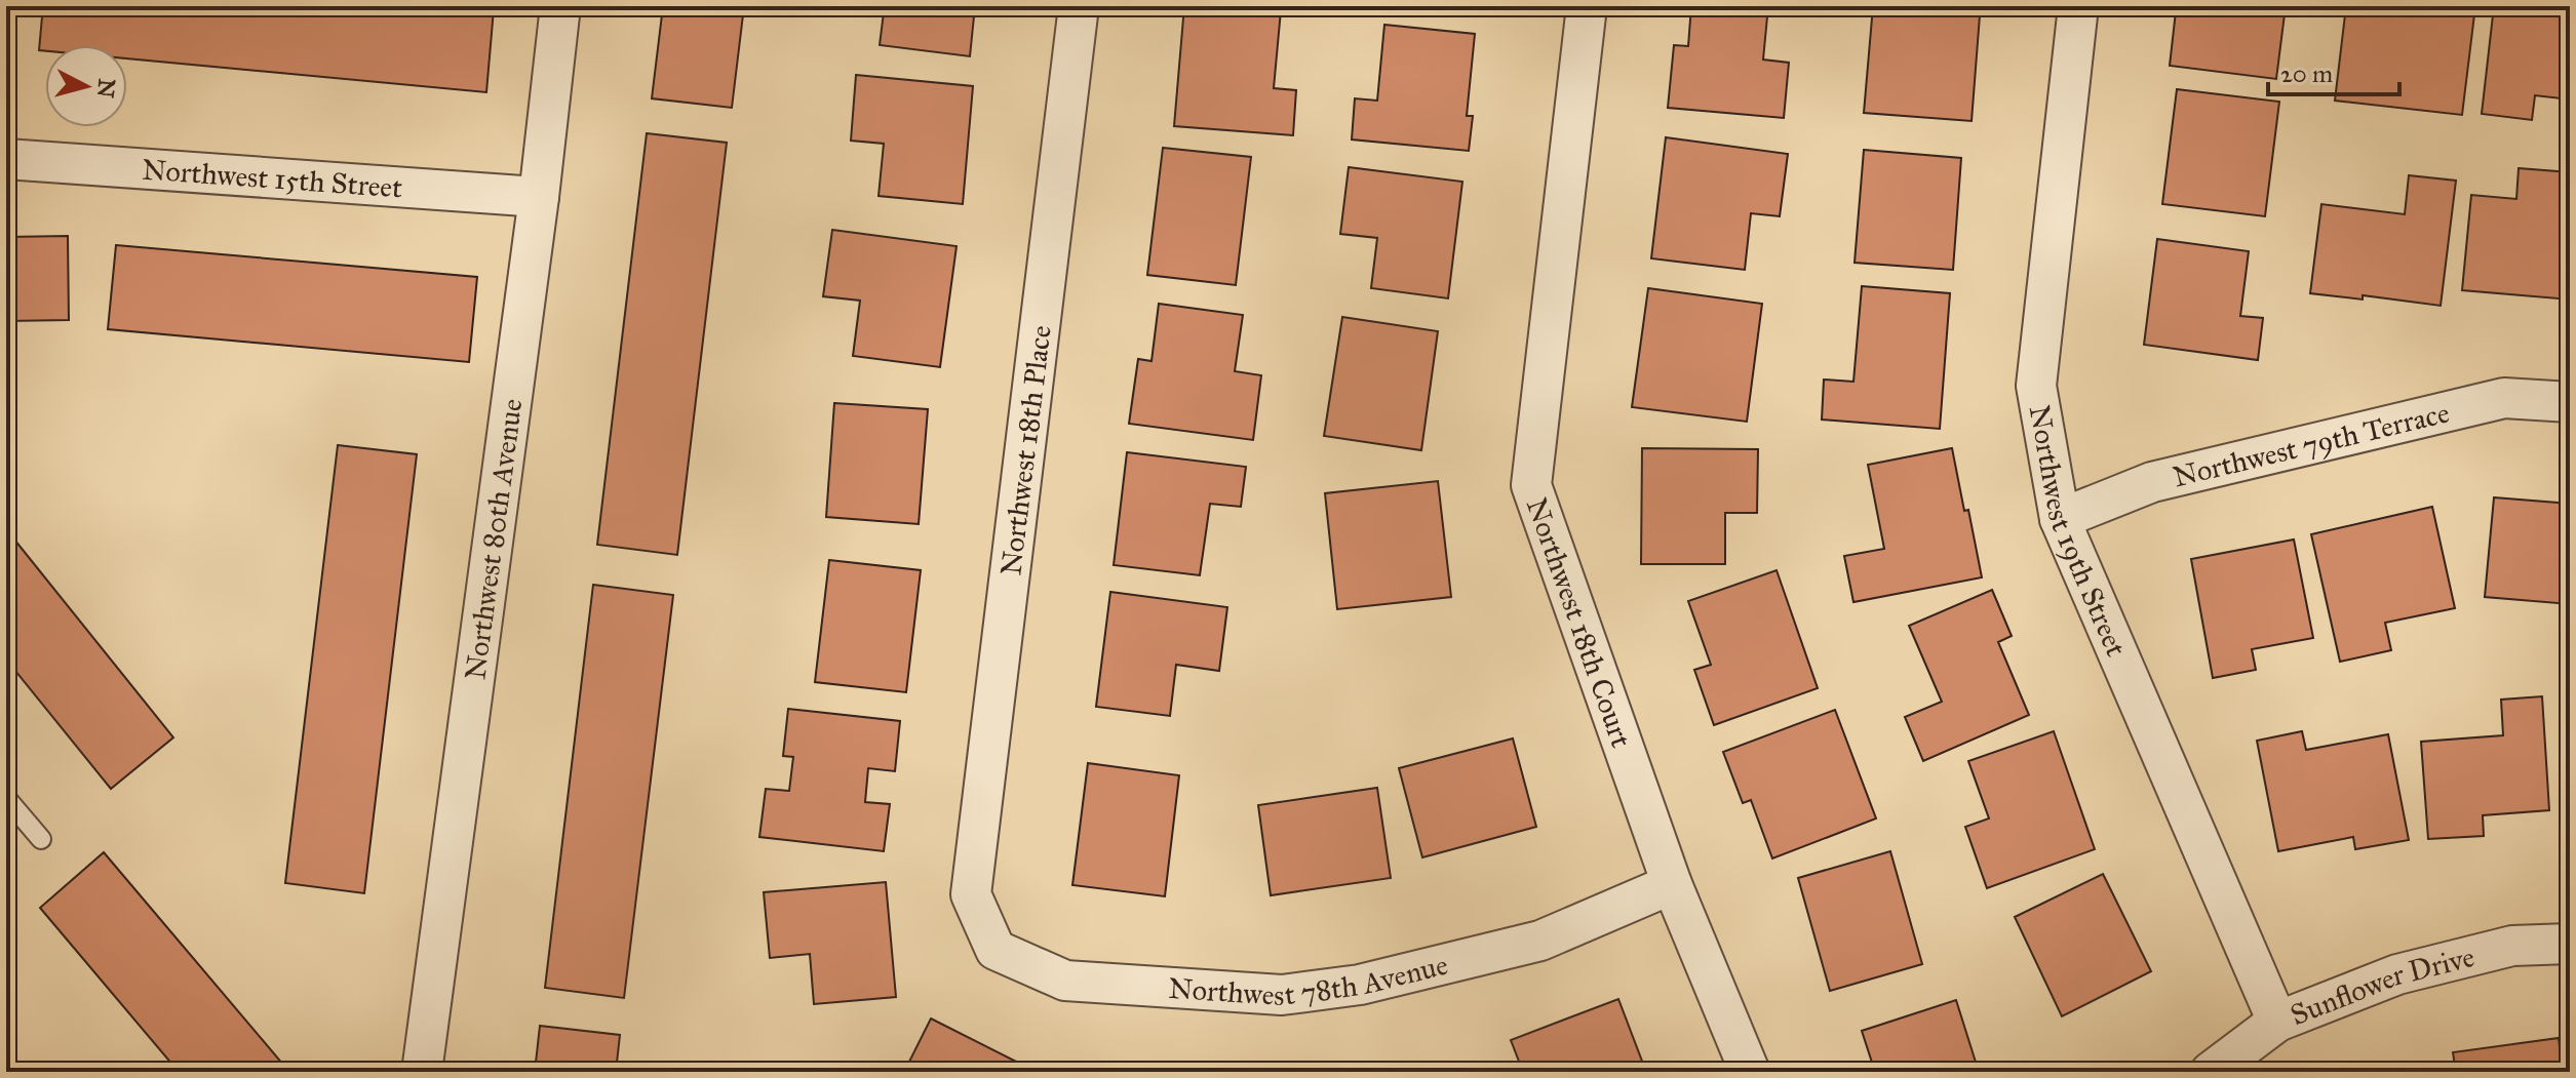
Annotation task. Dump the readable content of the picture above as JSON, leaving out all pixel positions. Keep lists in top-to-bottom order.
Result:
{
  "streets": {
    "street": [
      "Northwest 15th Street",
      "Northwest 79th Terrace",
      "Northwest 18th Place",
      "Northwest 19th Street",
      "Northwest 80th Avenue",
      "Northwest 18th Court",
      "Northwest 78th Avenue",
      "Sunflower Drive"
    ]
  },
  "crossings": [
    ["Northwest 15th Street", "Northwest 80th Avenue"],
    ["Northwest 79th Terrace", "Northwest 19th Street"],
    ["Northwest 18th Place", "Northwest 78th Avenue"],
    ["Northwest 19th Street", "Sunflower Drive"],
    ["Northwest 18th Court", "Northwest 78th Avenue"]
  ],
  "scale_bar": "20 m",
  "north": "right"
}
